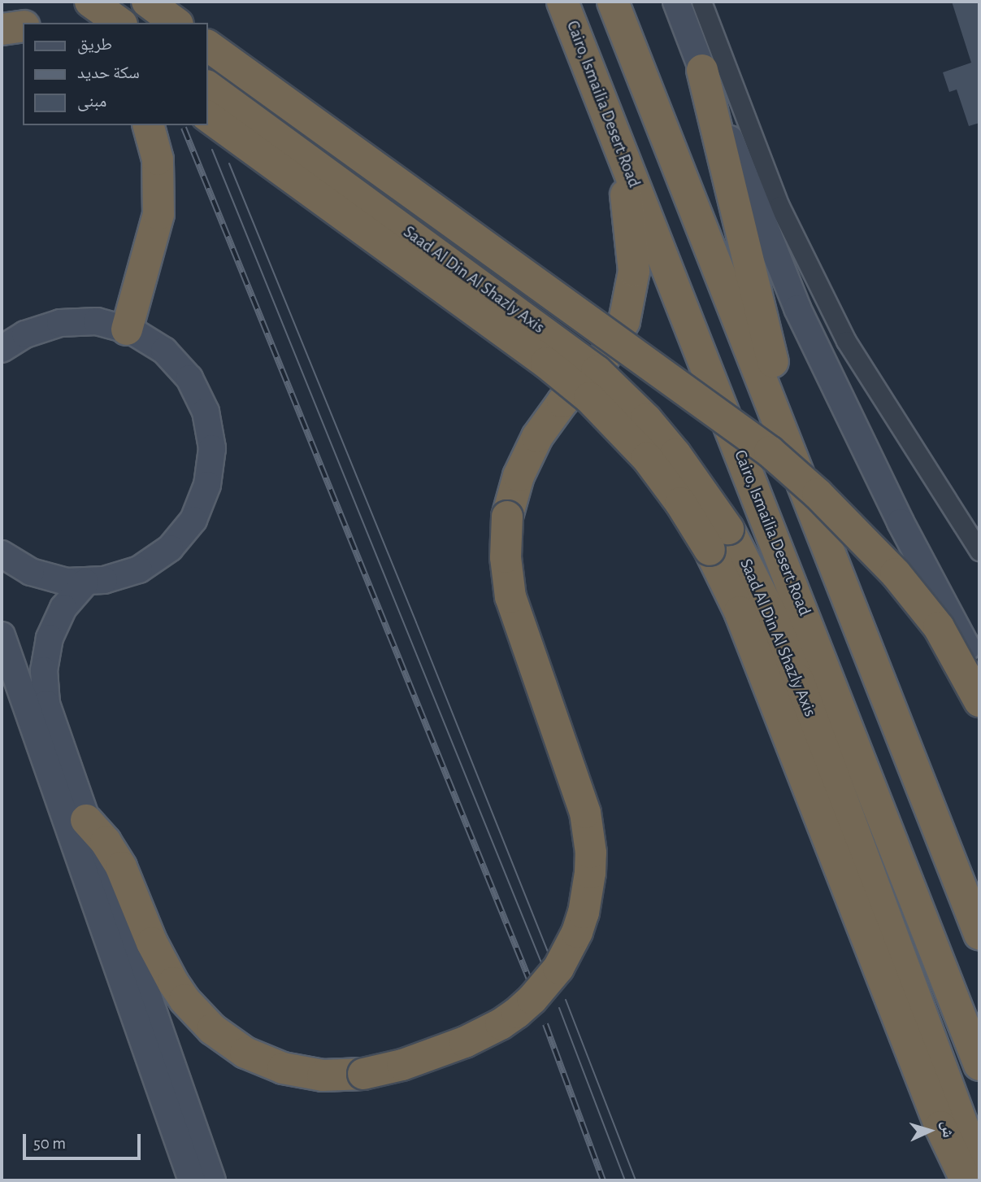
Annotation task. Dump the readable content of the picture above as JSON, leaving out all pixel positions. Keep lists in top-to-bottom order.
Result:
{
  "streets": {
    "highway": ["Cairo, Ismailia Desert Road", "Saad Al Din Al Shazly Axis"]
  },
  "legend": ["طريق", "سكة حديد", "مبنى"],
  "scale_bar": "50 m",
  "north": "right"
}
